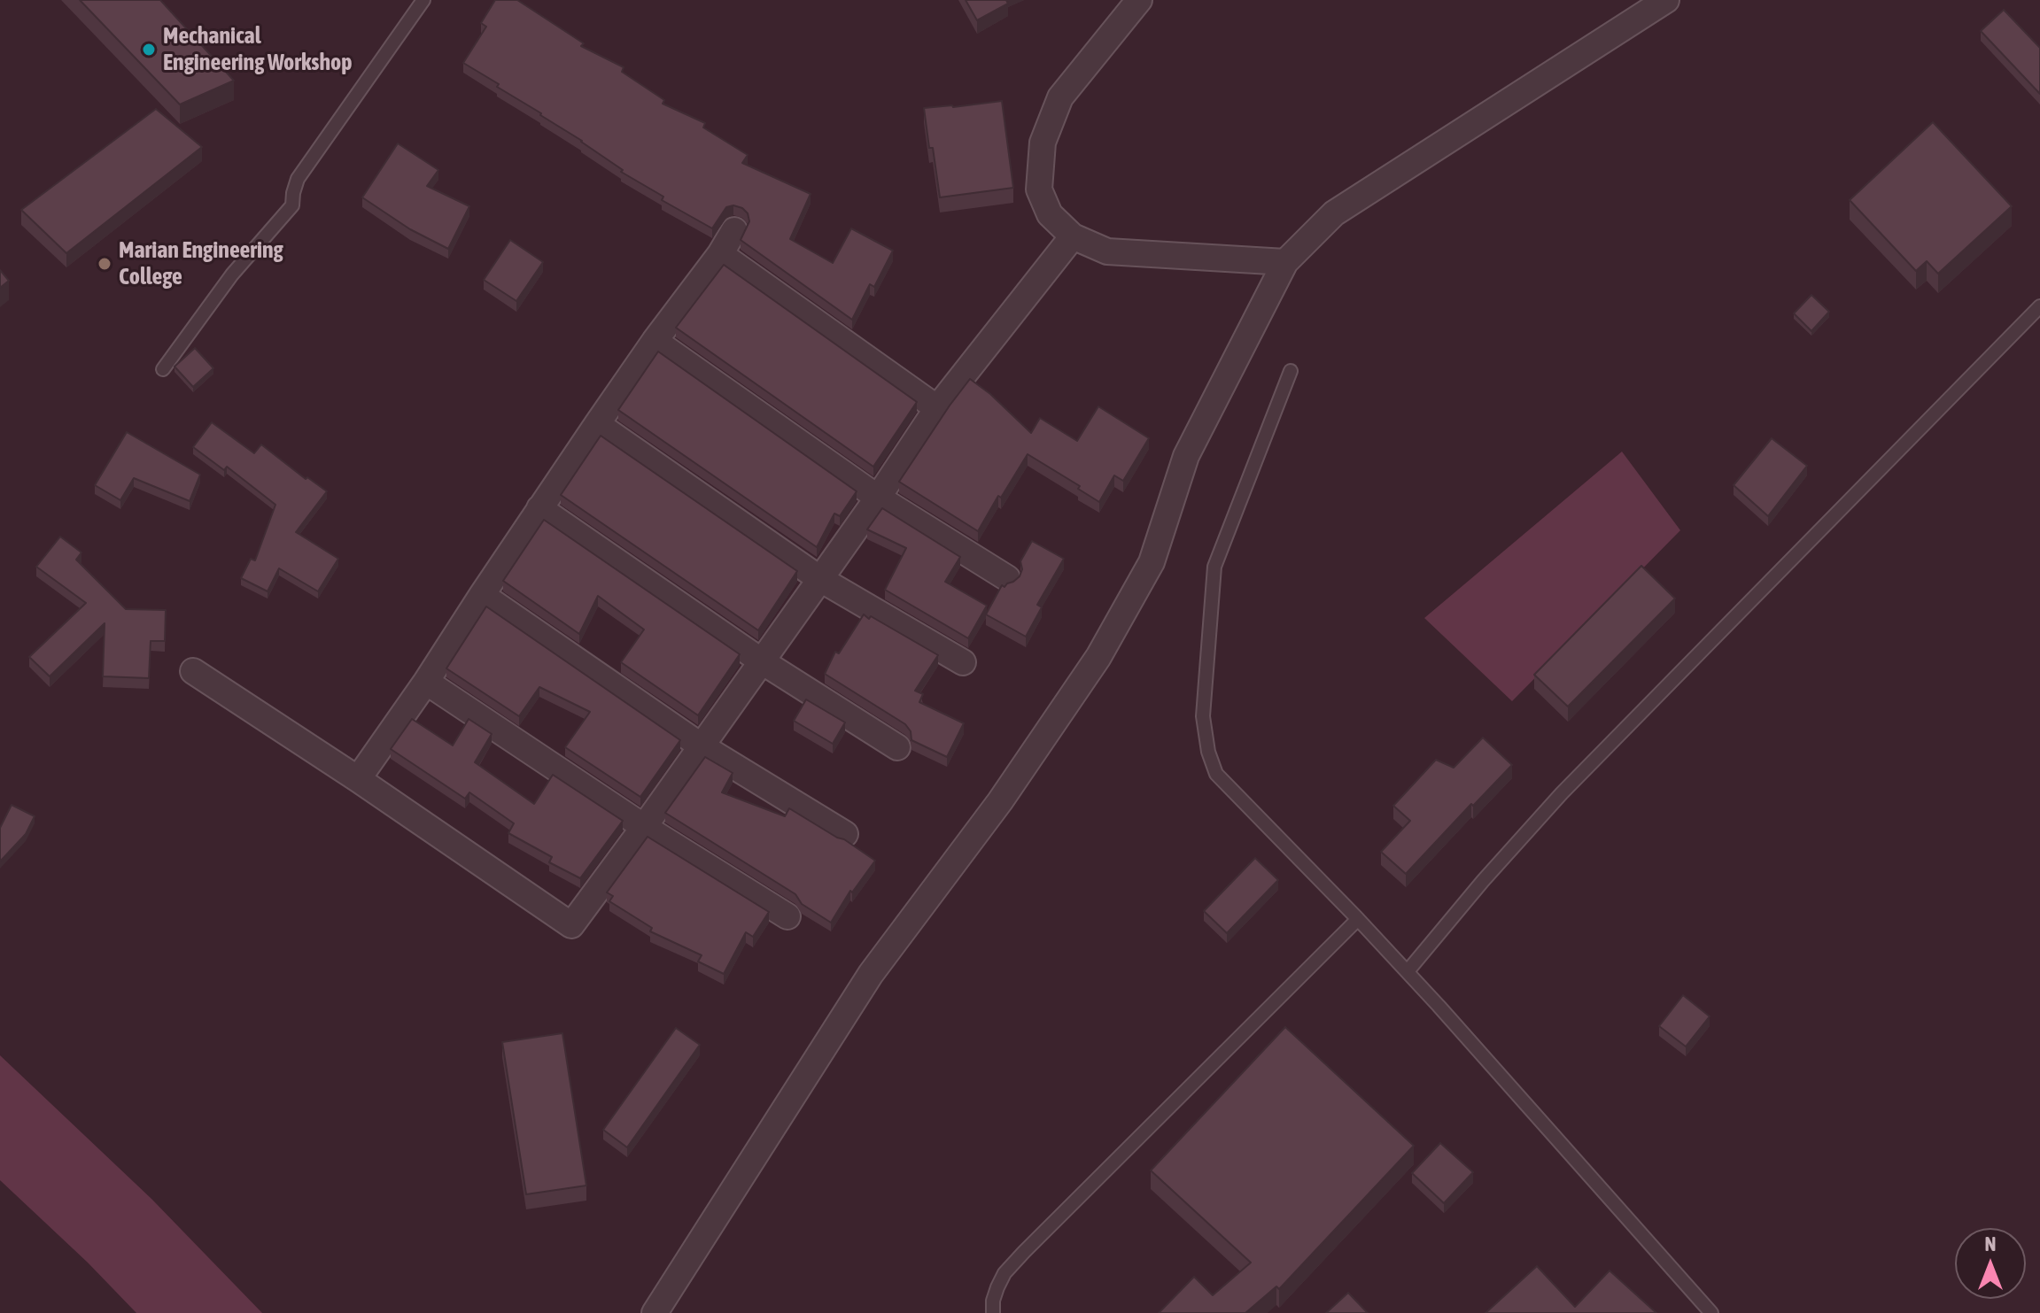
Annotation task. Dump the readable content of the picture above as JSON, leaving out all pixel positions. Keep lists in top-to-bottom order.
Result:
{
  "places": ["Mechanical Engineering Workshop", "Marian Engineering College"],
  "north": "top"
}
